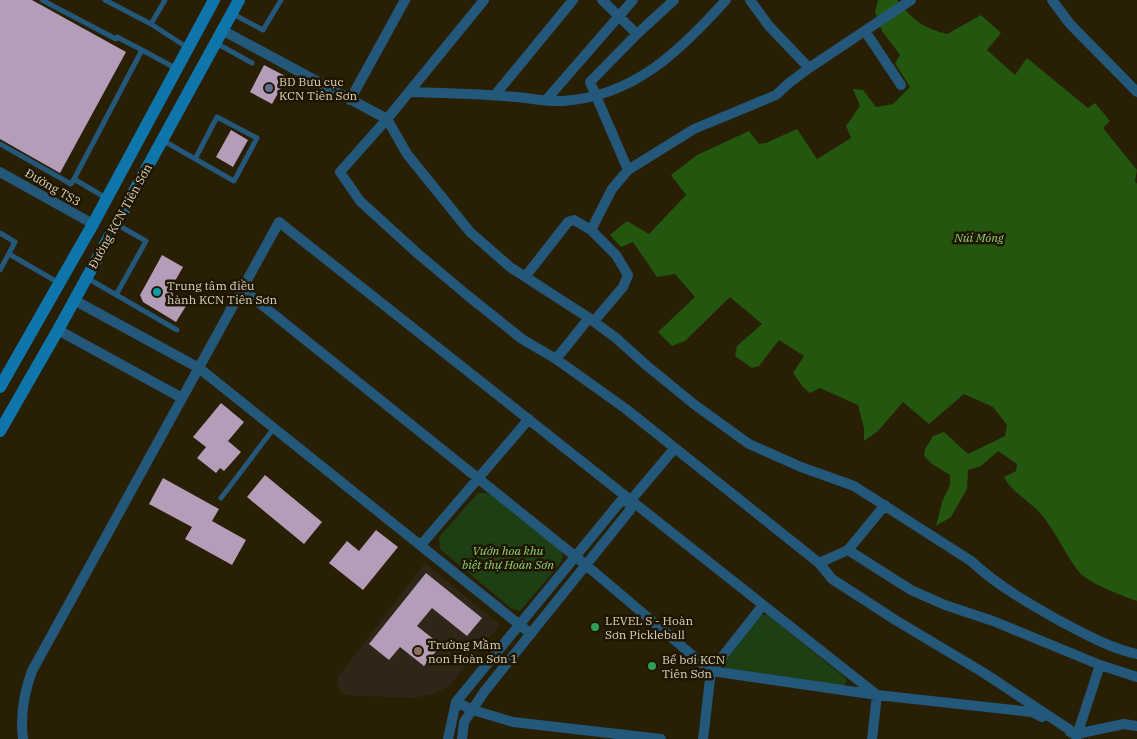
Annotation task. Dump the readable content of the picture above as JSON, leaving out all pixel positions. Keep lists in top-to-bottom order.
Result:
{
  "streets": {
    "main road": ["Đường KCN Tiên Sơn"],
    "street": ["Đường TS3"]
  },
  "crossings": [
    ["Đường TS3", "Đường KCN Tiên Sơn"]
  ],
  "parks": ["Núi Móng", "Vườn hoa khu biệt thự Hoàn Sơn"],
  "places": [
    "BD Bưu cục KCN Tiên Sơn",
    "Trung tâm điều hành KCN Tiên Sơn",
    "LEVEL S - Hoàn Sơn Pickleball",
    "Trường Mầm non Hoàn Sơn 1",
    "Bể bơi KCN Tiên Sơn"
  ]
}
